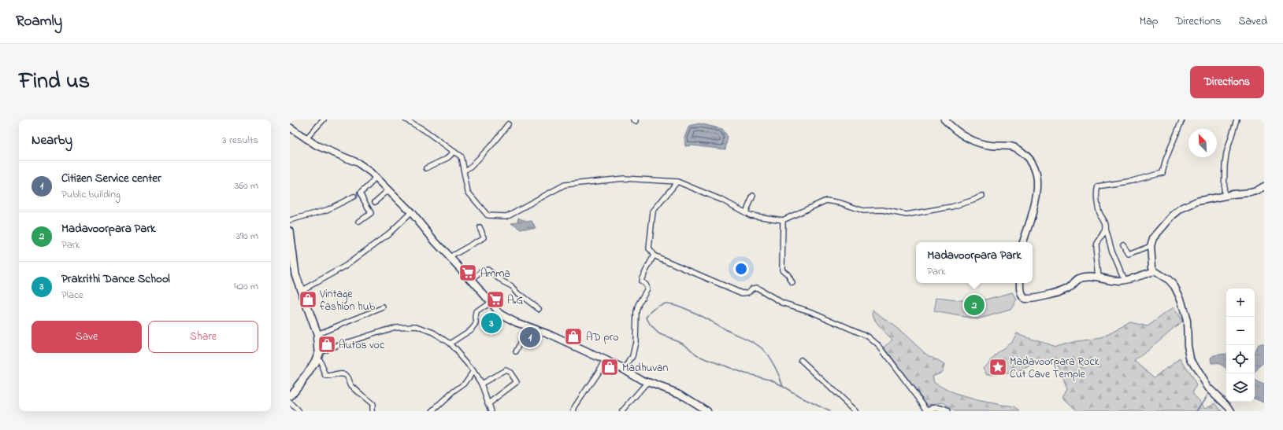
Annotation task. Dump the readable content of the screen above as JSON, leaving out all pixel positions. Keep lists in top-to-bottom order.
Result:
{
  "places": {
    "supermarket": ["Amma", "A.G"],
    "shop": [
      "Vintage fashion hub",
      "AD pro",
      "Autos voc",
      "Madhuvan"
    ],
    "place": ["Madavoorpara Rock Cut Cave Temple"]
  },
  "north": "top left",
  "page": {
    "header": "Roamly",
    "nav": ["Map", "Directions", "Saved"],
    "title": "Find us",
    "buttons": [
      "Directions",
      ["Save", "Share"]
    ],
    "heading": ["Nearby", "3 results"],
    "list": [
      {
        "mark": "1",
        "name": "Citizen Service center",
        "note": "Public building",
        "value": "360 m"
      },
      {
        "mark": "2",
        "name": "Madavoorpara Park",
        "note": "Park",
        "value": "390 m"
      },
      {
        "mark": "3",
        "name": "Prakrithi Dance School",
        "note": "Place",
        "value": "420 m"
      }
    ],
    "popup": ["Madavoorpara Park", "Park"],
    "map_buttons": ["+", "−"],
    "pins": ["2", "3", "1"]
  }
}
